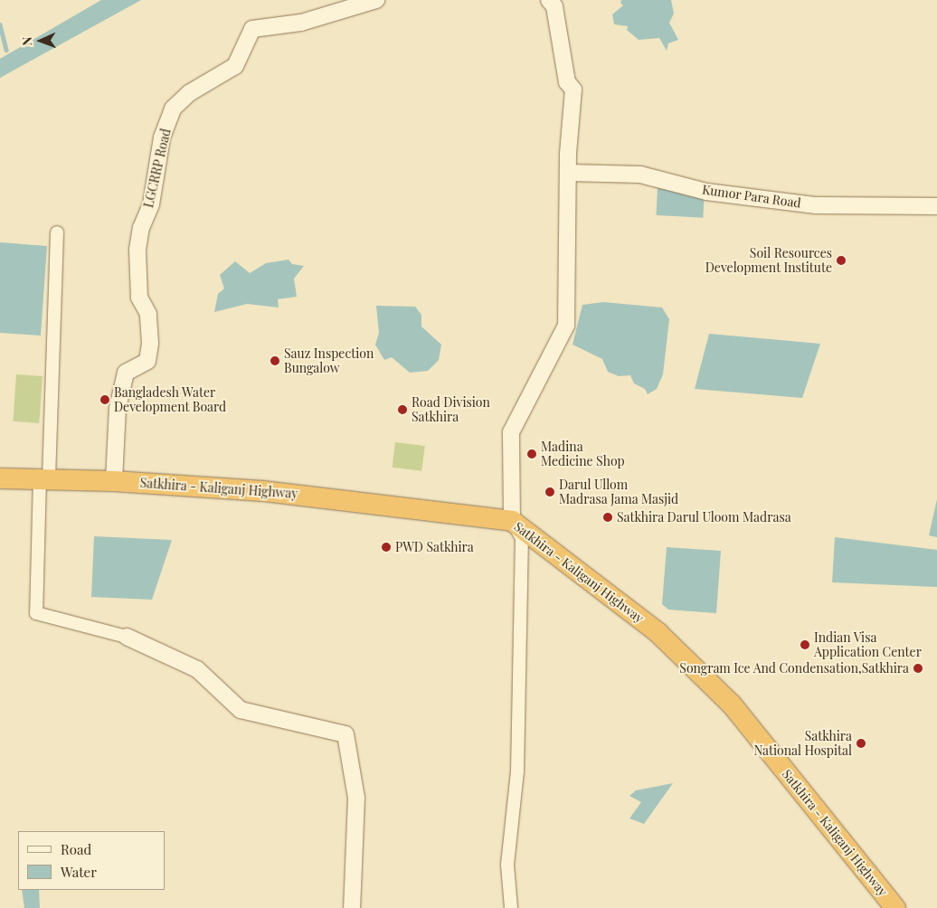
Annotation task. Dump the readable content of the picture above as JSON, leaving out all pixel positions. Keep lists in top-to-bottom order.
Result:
{
  "streets": {
    "highway": ["Satkhira - Kaliganj Highway"],
    "street": ["LGCRRP Road", "Kumor Para Road"]
  },
  "crossings": [
    ["LGCRRP Road", "Satkhira - Kaliganj Highway"]
  ],
  "places": [
    "Soil Resources Development Institute",
    "Sauz Inspection Bungalow",
    "Bangladesh Water Development Board",
    "Road Division Satkhira",
    "Madina Medicine Shop",
    "Darul Ullom Madrasa Jama Masjid",
    "Satkhira Darul Uloom Madrasa",
    "PWD Satkhira",
    "Indian Visa Application Center",
    "Songram Ice And Condensation,Satkhira",
    "Satkhira National Hospital"
  ],
  "legend": ["Road", "Water"],
  "north": "left"
}
